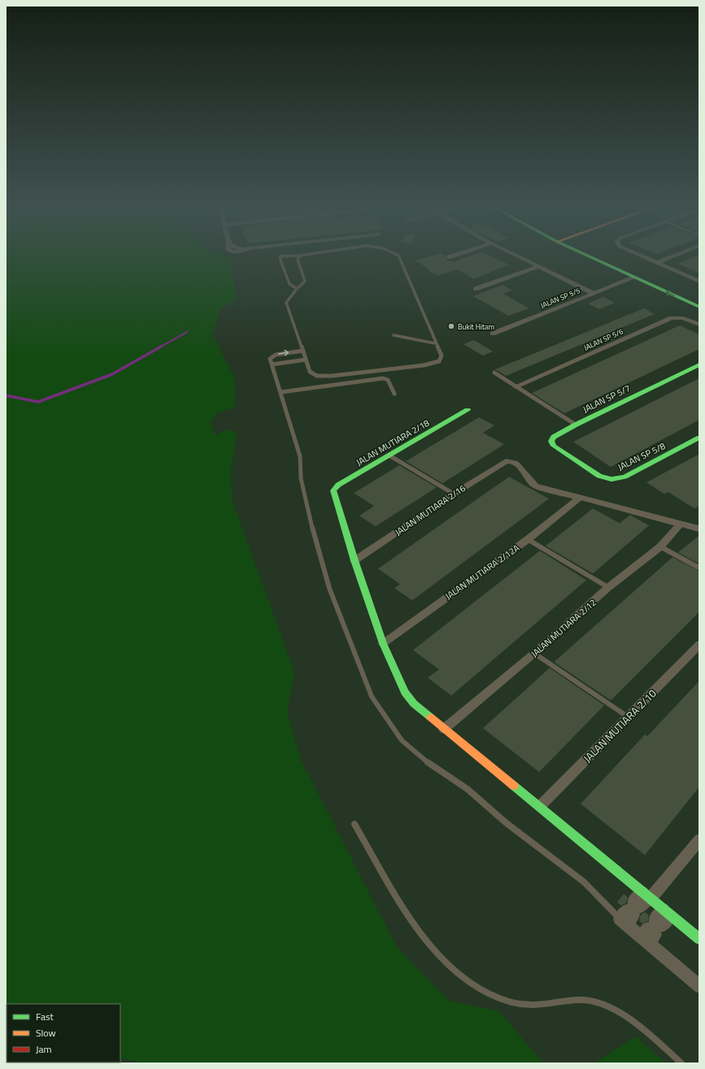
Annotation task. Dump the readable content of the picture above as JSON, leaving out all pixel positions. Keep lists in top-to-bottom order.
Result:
{
  "streets": {
    "street": [
      "JALAN SP 5/5",
      "JALAN SP 5/6",
      "JALAN SP 5/7",
      "JALAN MUTIARA 2/18",
      "JALAN SP 5/8",
      "JALAN MUTIARA 2/16",
      "JALAN MUTIARA 2/12A",
      "JALAN MUTIARA 2/12",
      "JALAN MUTIARA 2/10"
    ]
  },
  "crossings": [
    ["JALAN SP 5/7", "JALAN SP 5/8"],
    ["JALAN MUTIARA 2/18", "JALAN MUTIARA 2/16"],
    ["JALAN MUTIARA 2/16", "JALAN MUTIARA 2/12A"]
  ],
  "places": ["Bukit Hitam"],
  "legend": ["Fast", "Slow", "Jam"]
}
